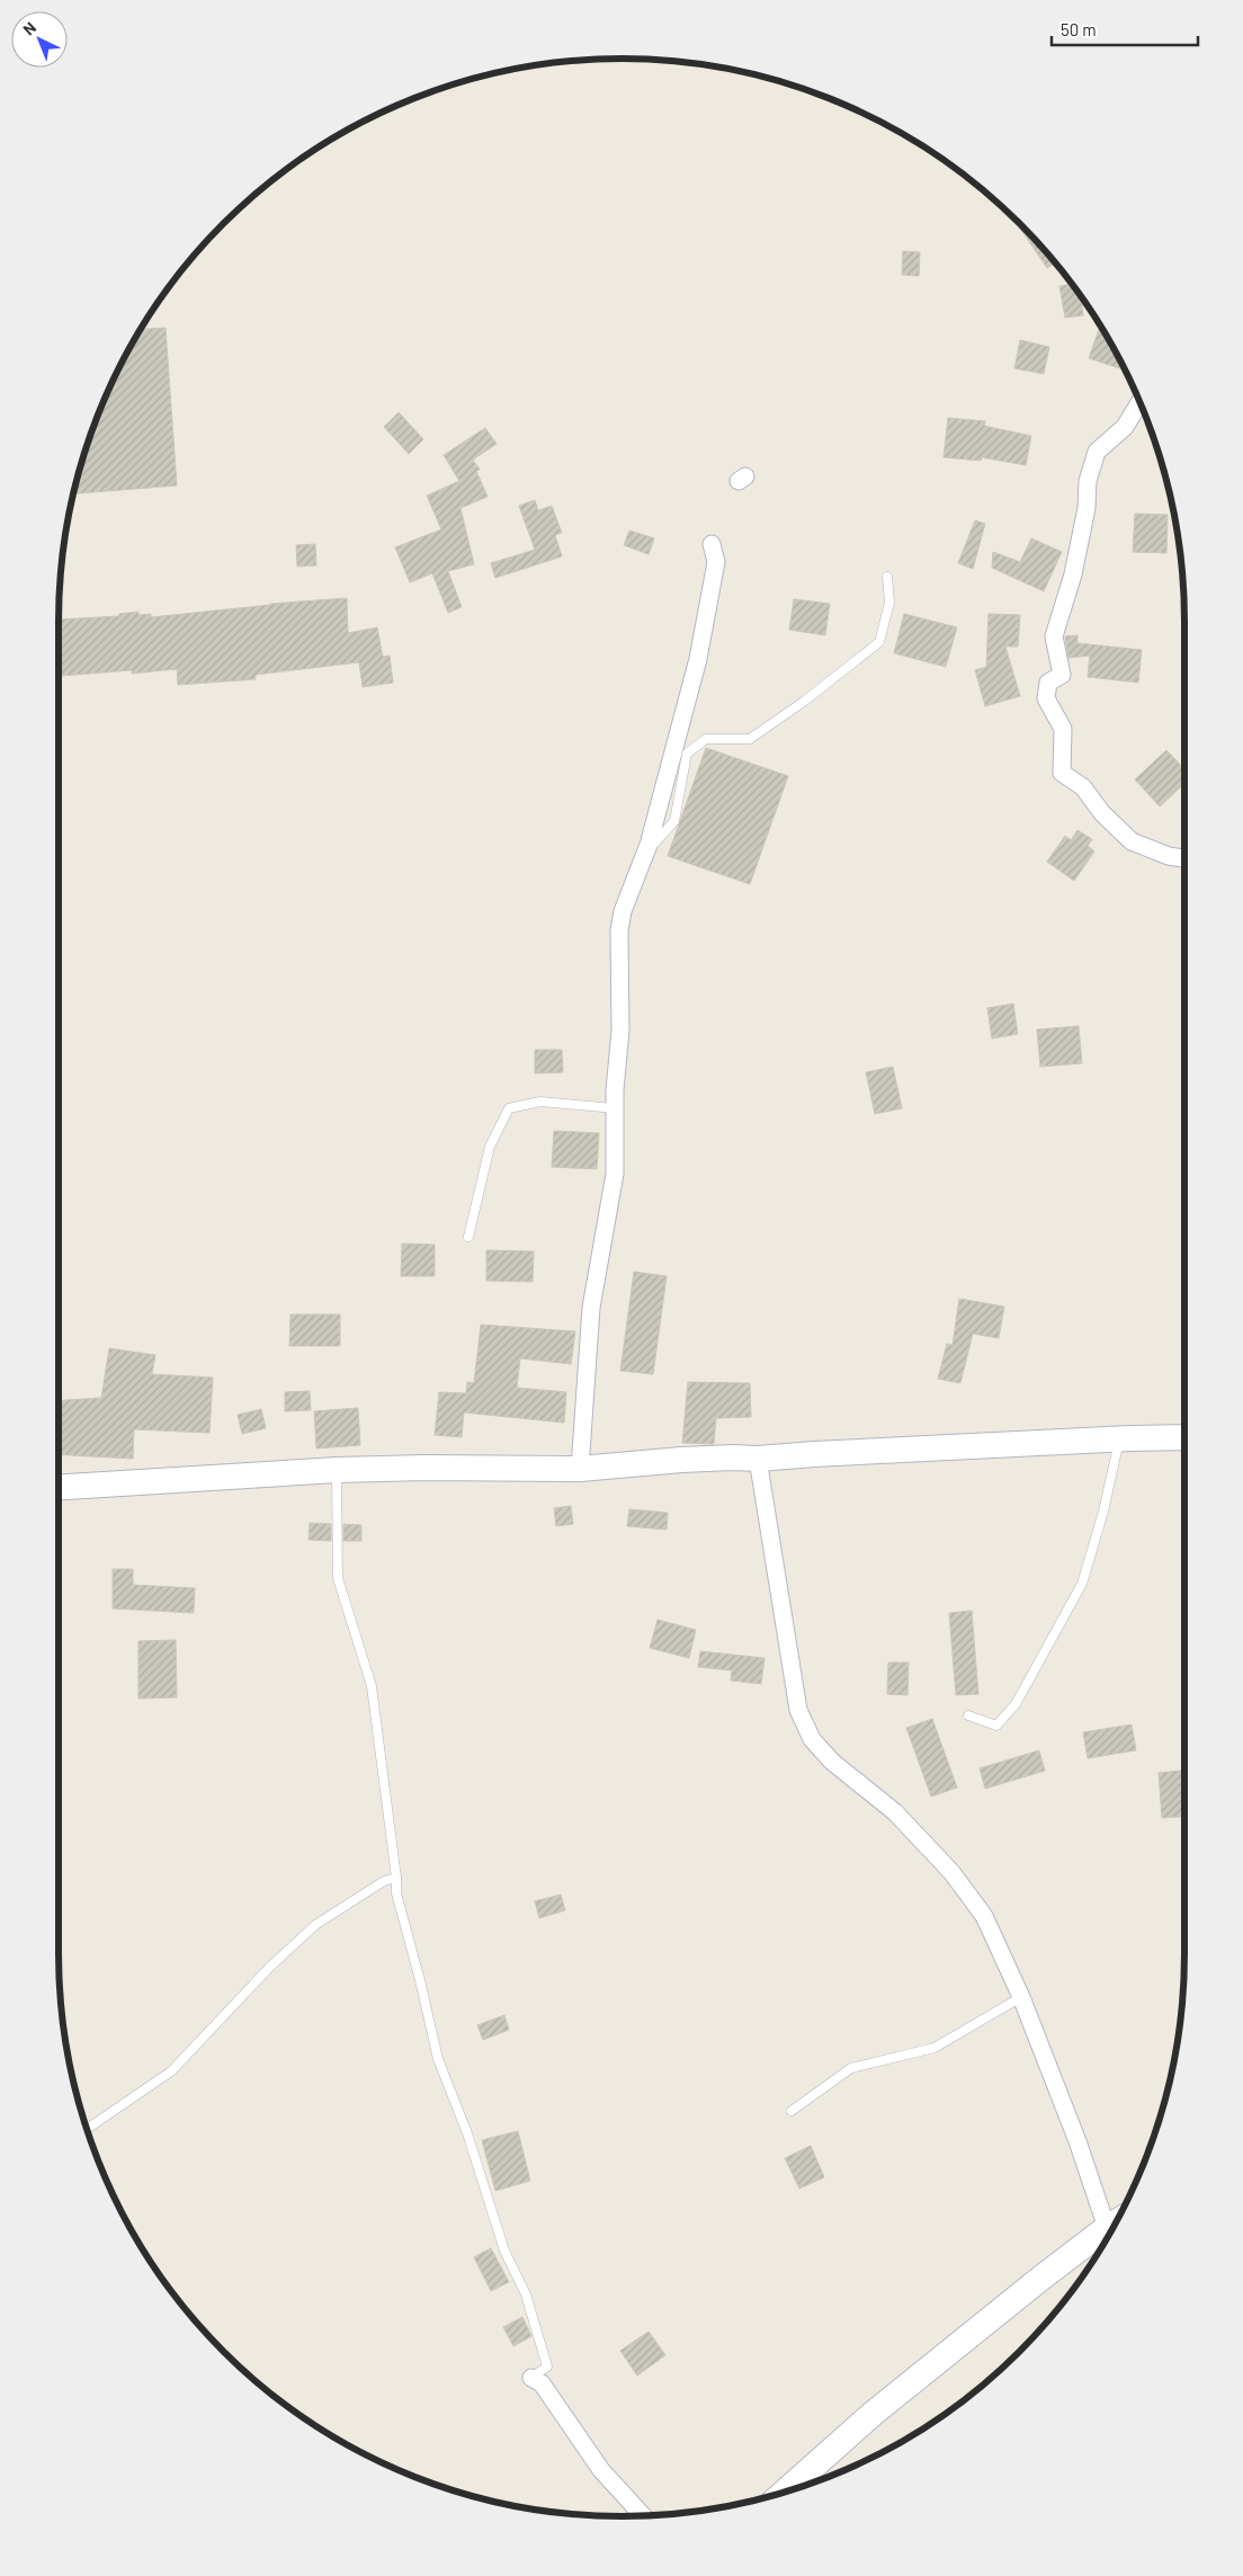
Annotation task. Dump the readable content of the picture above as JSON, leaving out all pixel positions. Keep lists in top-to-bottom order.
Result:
{
  "scale_bar": "50 m",
  "north": "top left"
}
